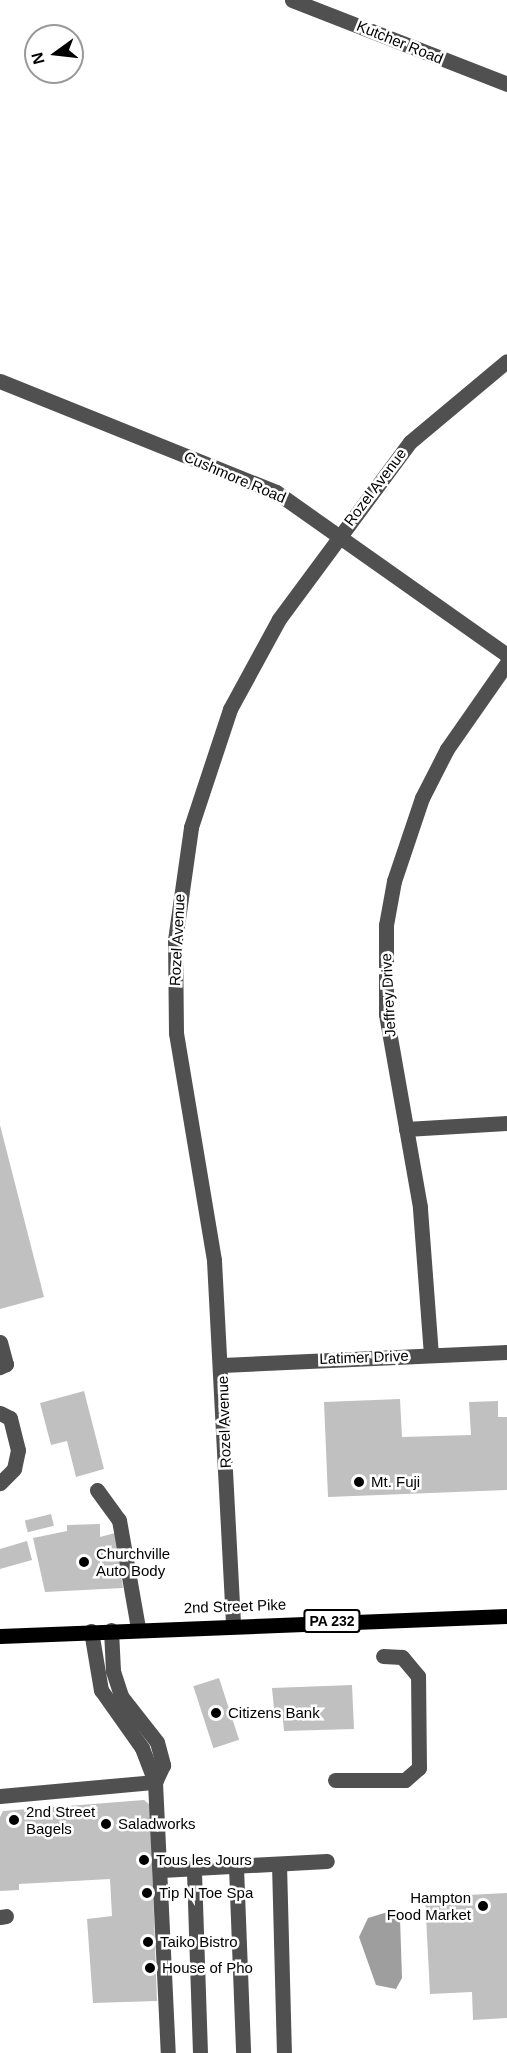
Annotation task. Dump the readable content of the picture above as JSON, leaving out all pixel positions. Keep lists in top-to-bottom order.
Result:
{
  "streets": {
    "main road": ["2nd Street Pike", "PA 232"],
    "street": [
      "Kutcher Road",
      "Cushmore Road",
      "Rozel Avenue",
      "Jeffrey Drive",
      "Latimer Drive"
    ]
  },
  "crossings": [
    ["Cushmore Road", "Rozel Avenue"],
    ["Rozel Avenue", "Latimer Drive"],
    ["Rozel Avenue", "2nd Street Pike"],
    ["Jeffrey Drive", "Latimer Drive"]
  ],
  "places": [
    "Mt. Fuji",
    "Churchville Auto Body",
    "Citizens Bank",
    "2nd Street Bagels",
    "Saladworks",
    "Tous les Jours",
    "Tip N Toe Spa",
    "Hampton Food Market",
    "Taiko Bistro",
    "House of Pho"
  ],
  "north": "left"
}
